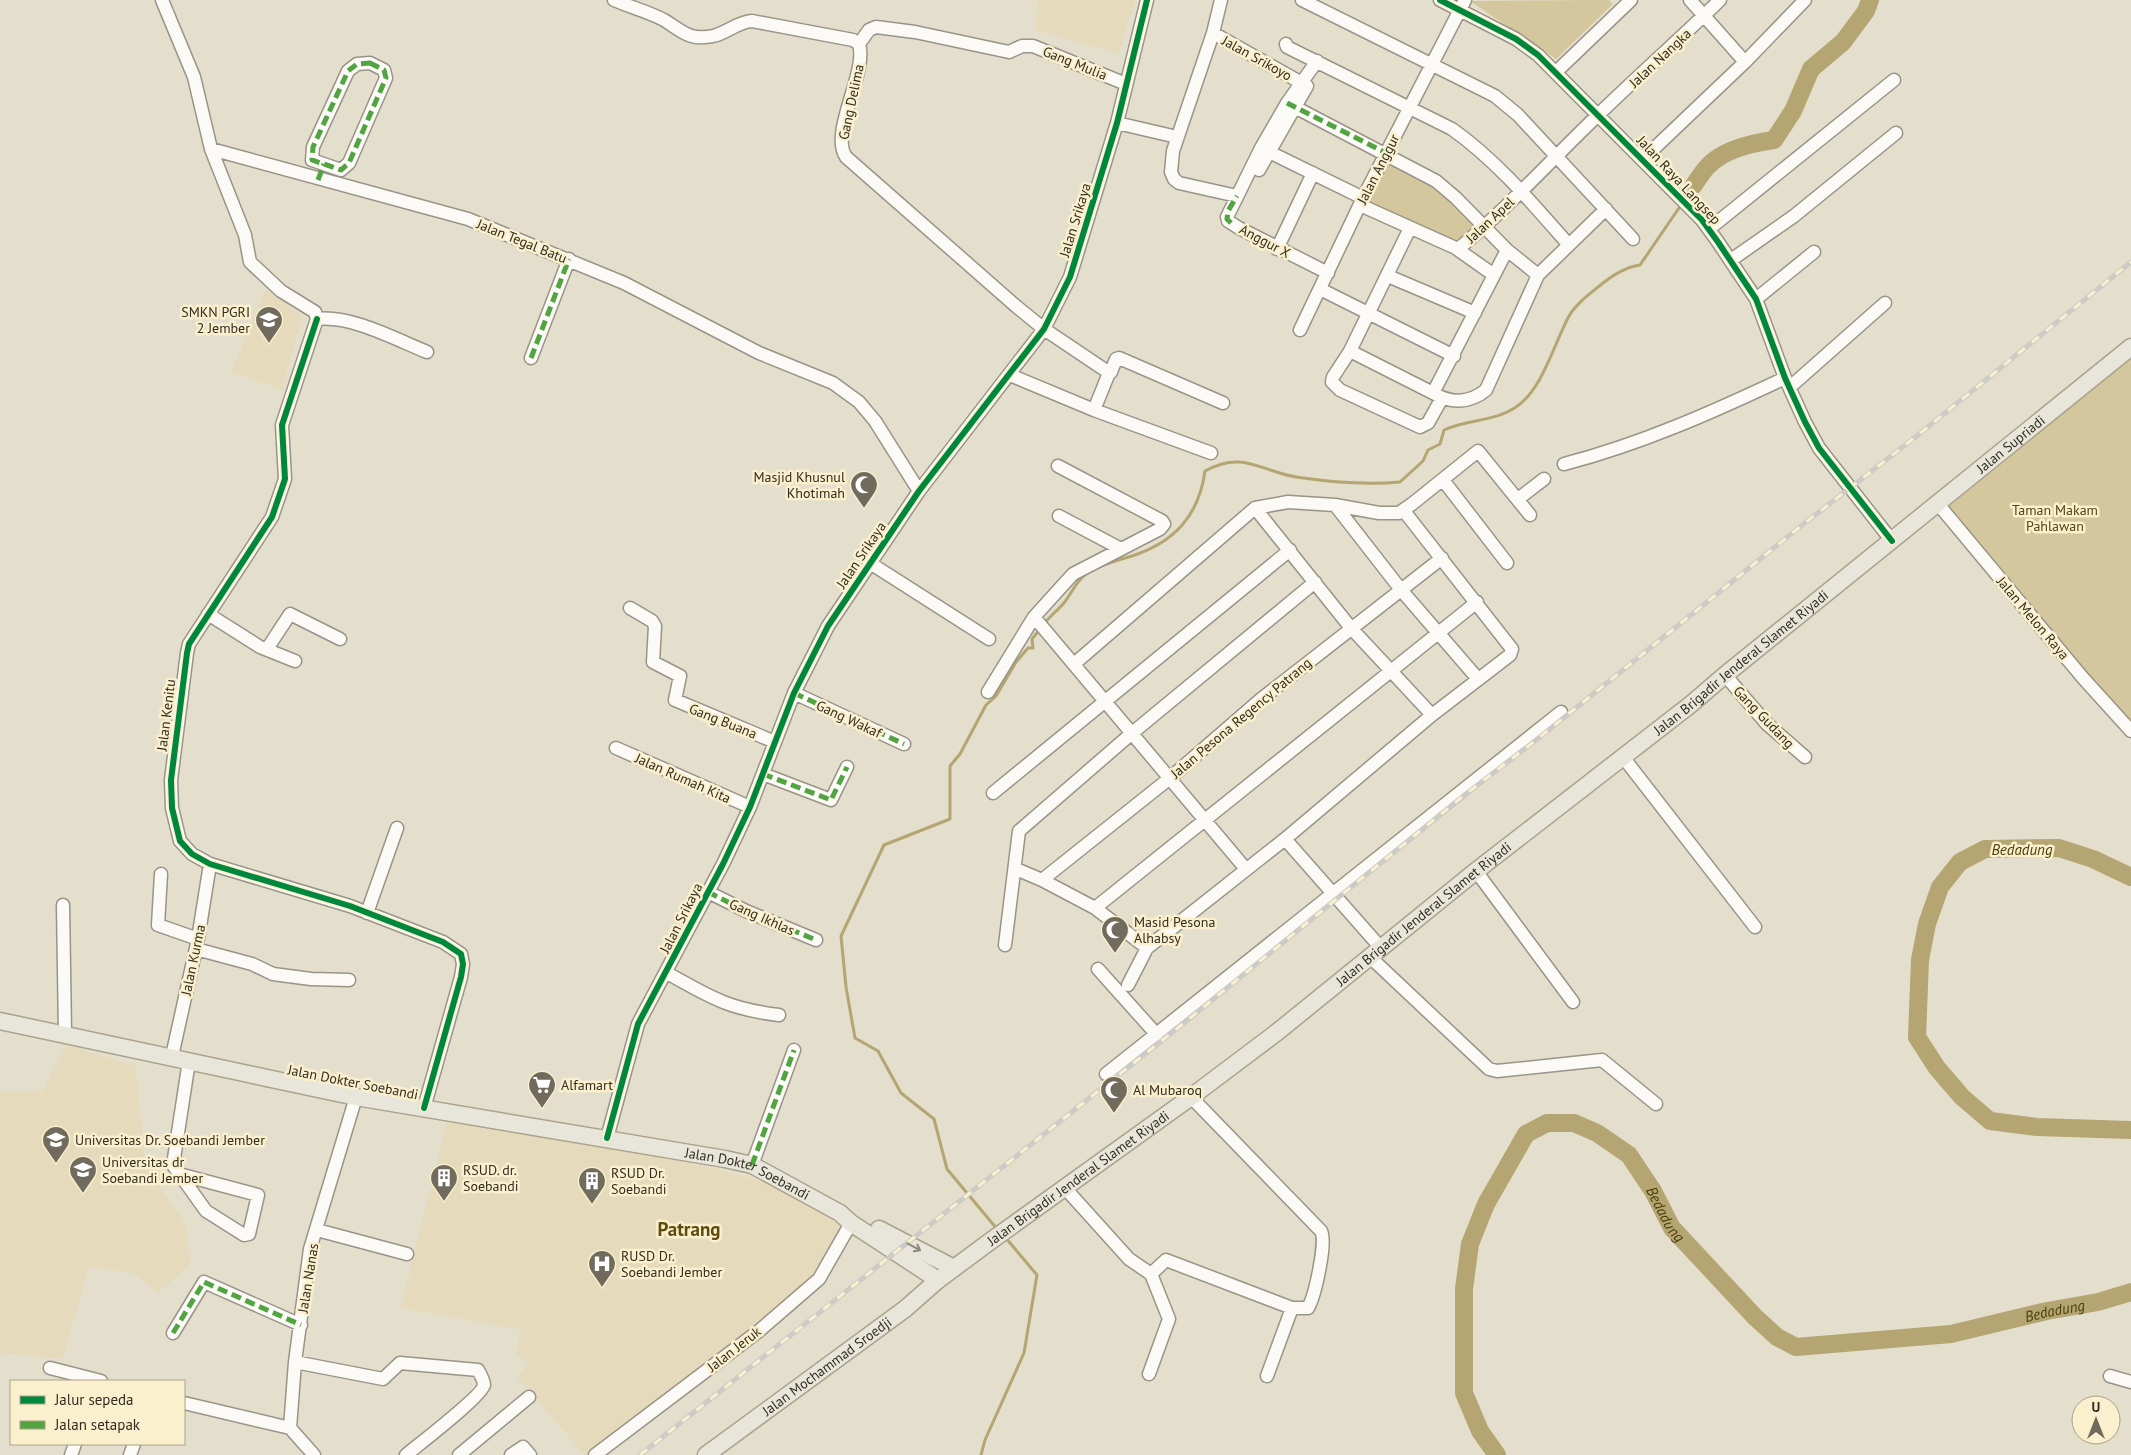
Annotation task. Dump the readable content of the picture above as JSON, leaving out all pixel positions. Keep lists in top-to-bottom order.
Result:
{
  "streets": {
    "main road": [
      "Jalan Supriadi",
      "Jalan Brigadir Jenderal Slamet Riyadi",
      "Jalan Dokter Soebandi",
      "Jalan Mochammad Sroedji"
    ],
    "street": [
      "Jalan Srikoyo",
      "Jalan Nangka",
      "Gang Mulia",
      "Gang Delima",
      "Jalan Anggur",
      "Jalan Raya Langsep",
      "Jalan Srikaya",
      "Jalan Apel",
      "Jalan Tegal Batu",
      "Anggur X",
      "Jalan Melon Raya",
      "Jalan Kenitu",
      "Gang Gudang",
      "Jalan Pesona Regency Patrang",
      "Gang Wakaf",
      "Gang Buana",
      "Jalan Rumah Kita",
      "Gang Ikhlas",
      "Jalan Kurma",
      "Jalan Nanas",
      "Jalan Jeruk"
    ]
  },
  "crossings": [
    ["Jalan Nangka", "Jalan Raya Langsep"],
    ["Jalan Nangka", "Jalan Apel"],
    ["Gang Mulia", "Gang Delima"],
    ["Gang Mulia", "Jalan Srikaya"],
    ["Gang Delima", "Jalan Srikaya"],
    ["Jalan Anggur", "Jalan Raya Langsep"],
    ["Jalan Anggur", "Jalan Apel"],
    ["Jalan Anggur", "Anggur X"],
    ["Jalan Raya Langsep", "Jalan Apel"],
    ["Jalan Raya Langsep", "Jalan Supriadi"],
    ["Jalan Raya Langsep", "Jalan Brigadir Jenderal Slamet Riyadi"],
    ["Jalan Srikaya", "Jalan Tegal Batu"],
    ["Jalan Srikaya", "Gang Wakaf"],
    ["Jalan Srikaya", "Gang Buana"],
    ["Jalan Srikaya", "Jalan Rumah Kita"],
    ["Jalan Srikaya", "Gang Ikhlas"],
    ["Jalan Srikaya", "Jalan Dokter Soebandi"],
    ["Jalan Supriadi", "Jalan Melon Raya"],
    ["Jalan Supriadi", "Jalan Brigadir Jenderal Slamet Riyadi"],
    ["Jalan Brigadir Jenderal Slamet Riyadi", "Gang Gudang"],
    ["Jalan Brigadir Jenderal Slamet Riyadi", "Jalan Dokter Soebandi"],
    ["Jalan Brigadir Jenderal Slamet Riyadi", "Jalan Mochammad Sroedji"],
    ["Jalan Kenitu", "Jalan Kurma"],
    ["Jalan Kenitu", "Jalan Dokter Soebandi"],
    ["Jalan Kurma", "Jalan Dokter Soebandi"],
    ["Jalan Dokter Soebandi", "Jalan Nanas"],
    ["Jalan Dokter Soebandi", "Jalan Jeruk"],
    ["Jalan Dokter Soebandi", "Jalan Mochammad Sroedji"]
  ],
  "districts": ["Patrang"],
  "water": ["Bedadung"],
  "parks": ["Taman Makam Pahlawan"],
  "places": {
    "school or university": ["SMKN PGRI 2 Jember", "Universitas Dr. Soebandi Jember", "Universitas dr Soebandi Jember"],
    "mosque": ["Masjid Khusnul Khotimah", "Masid Pesona Alhabsy", "Al Mubaroq"],
    "supermarket": ["Alfamart"],
    "building": ["RSUD. dr. Soebandi", "RSUD Dr. Soebandi"],
    "hospital": ["RUSD Dr. Soebandi Jember"]
  },
  "legend": ["Jalur sepeda", "Jalan setapak"],
  "north": "top"
}
